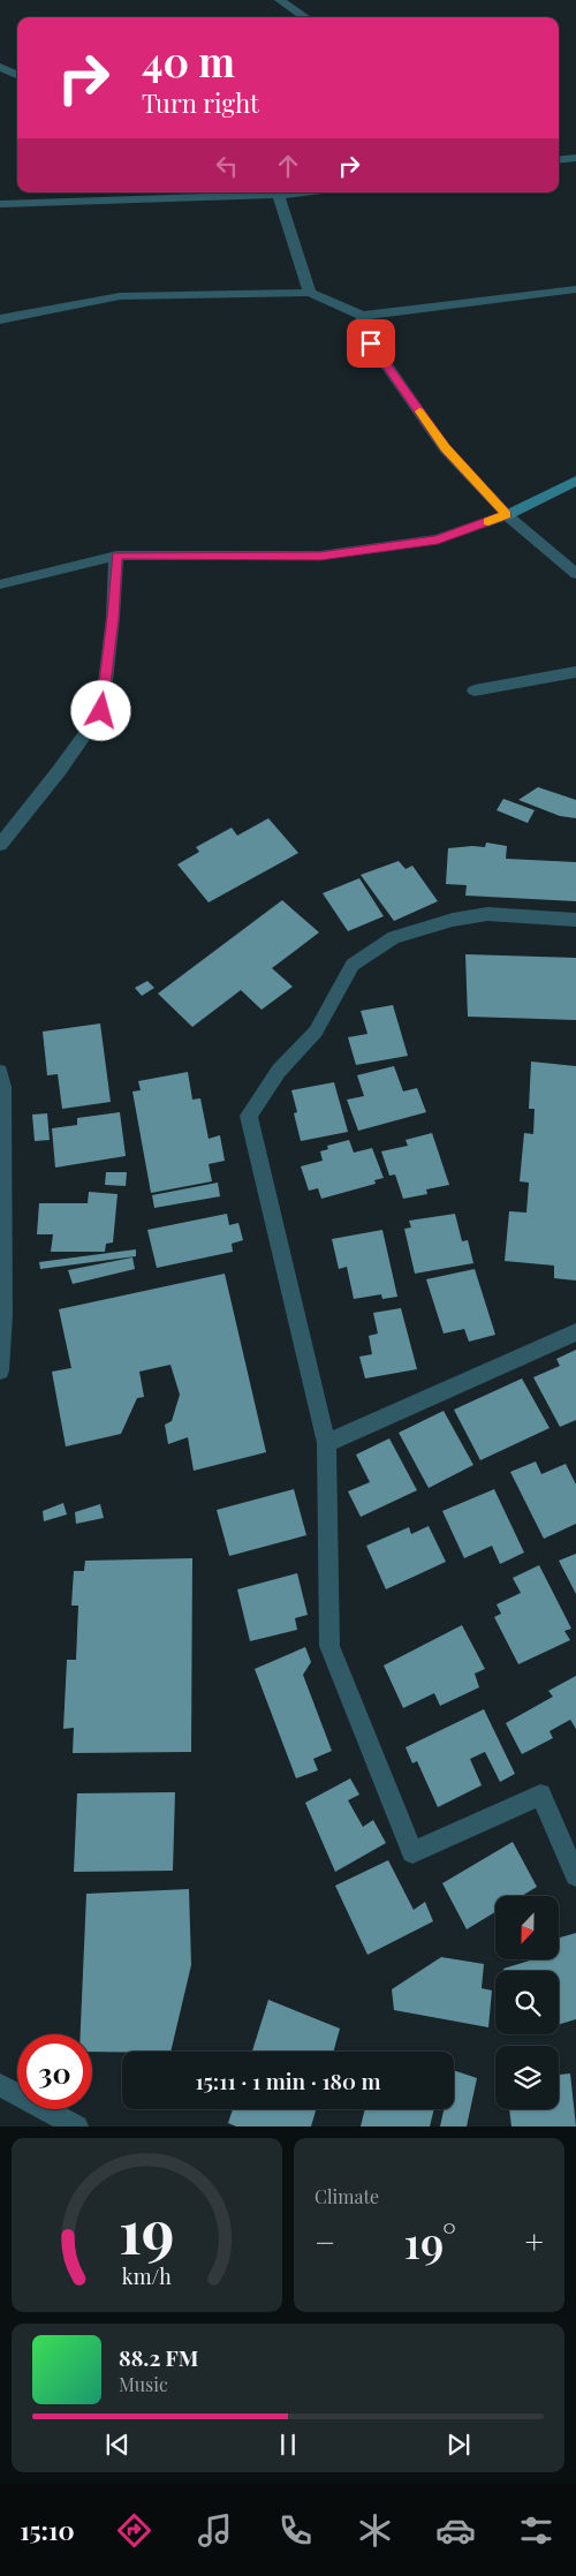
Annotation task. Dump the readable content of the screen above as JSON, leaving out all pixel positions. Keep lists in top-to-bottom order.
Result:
{
  "north": "bottom",
  "page": {
    "turn": ["40 m", "Turn right"],
    "limit": "30",
    "trip": "15:11 · 1 min · 180 m",
    "tile": "Climate",
    "heat": ["−", "19°", "+"],
    "song": ["88.2 FM", "Music"],
    "tabs": "15:10",
    "gauge": ["19", "km/h"]
  }
}
